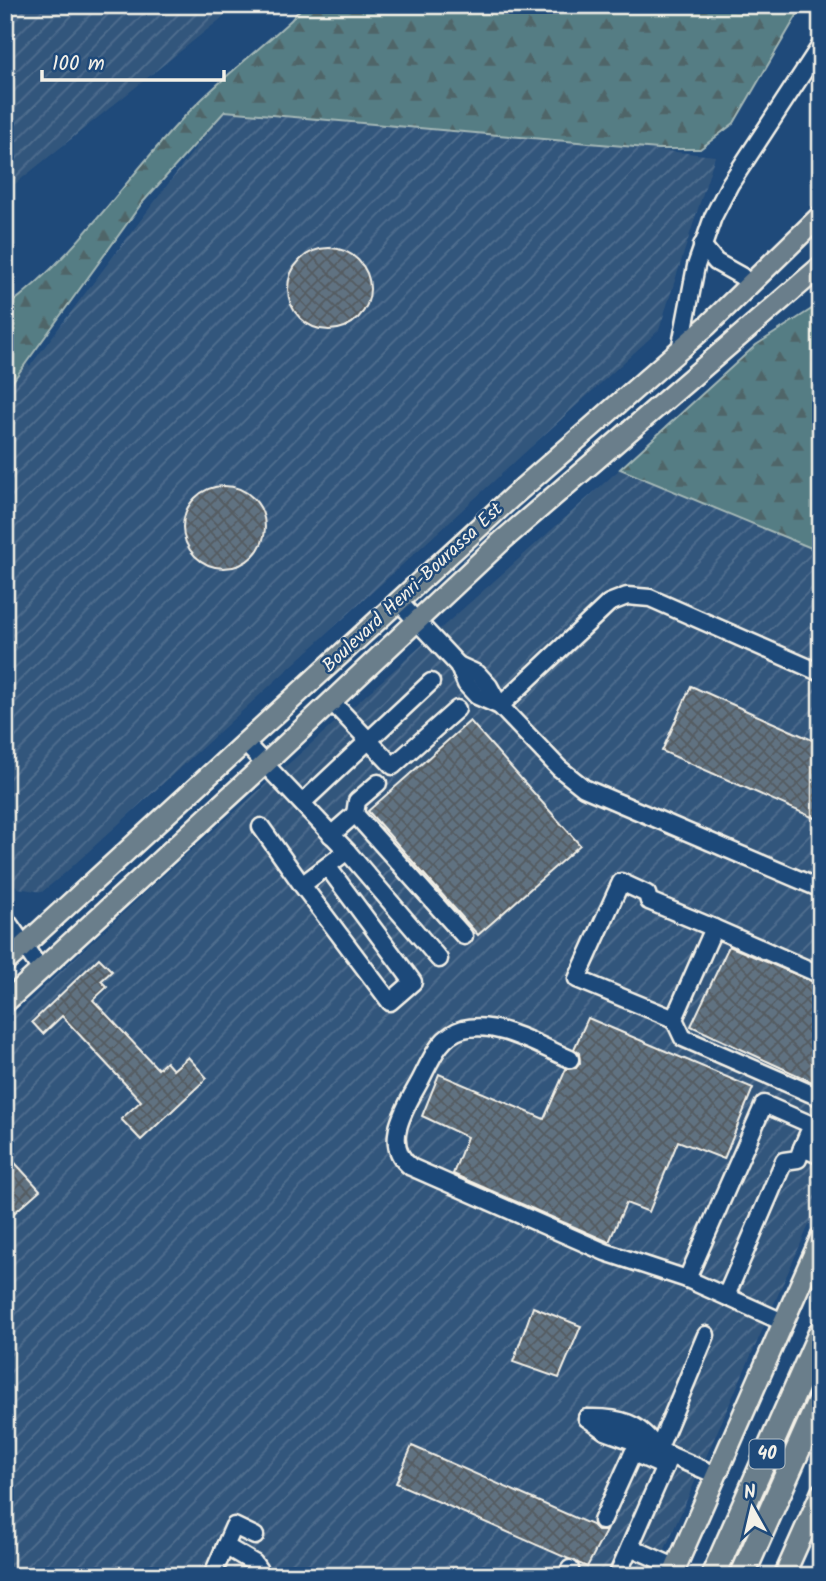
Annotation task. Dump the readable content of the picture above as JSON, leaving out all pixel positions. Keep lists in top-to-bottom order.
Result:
{
  "streets": {
    "highway": ["40"],
    "main road": ["Boulevard Henri-Bourassa Est"]
  },
  "scale_bar": "100 m",
  "north": "top"
}
